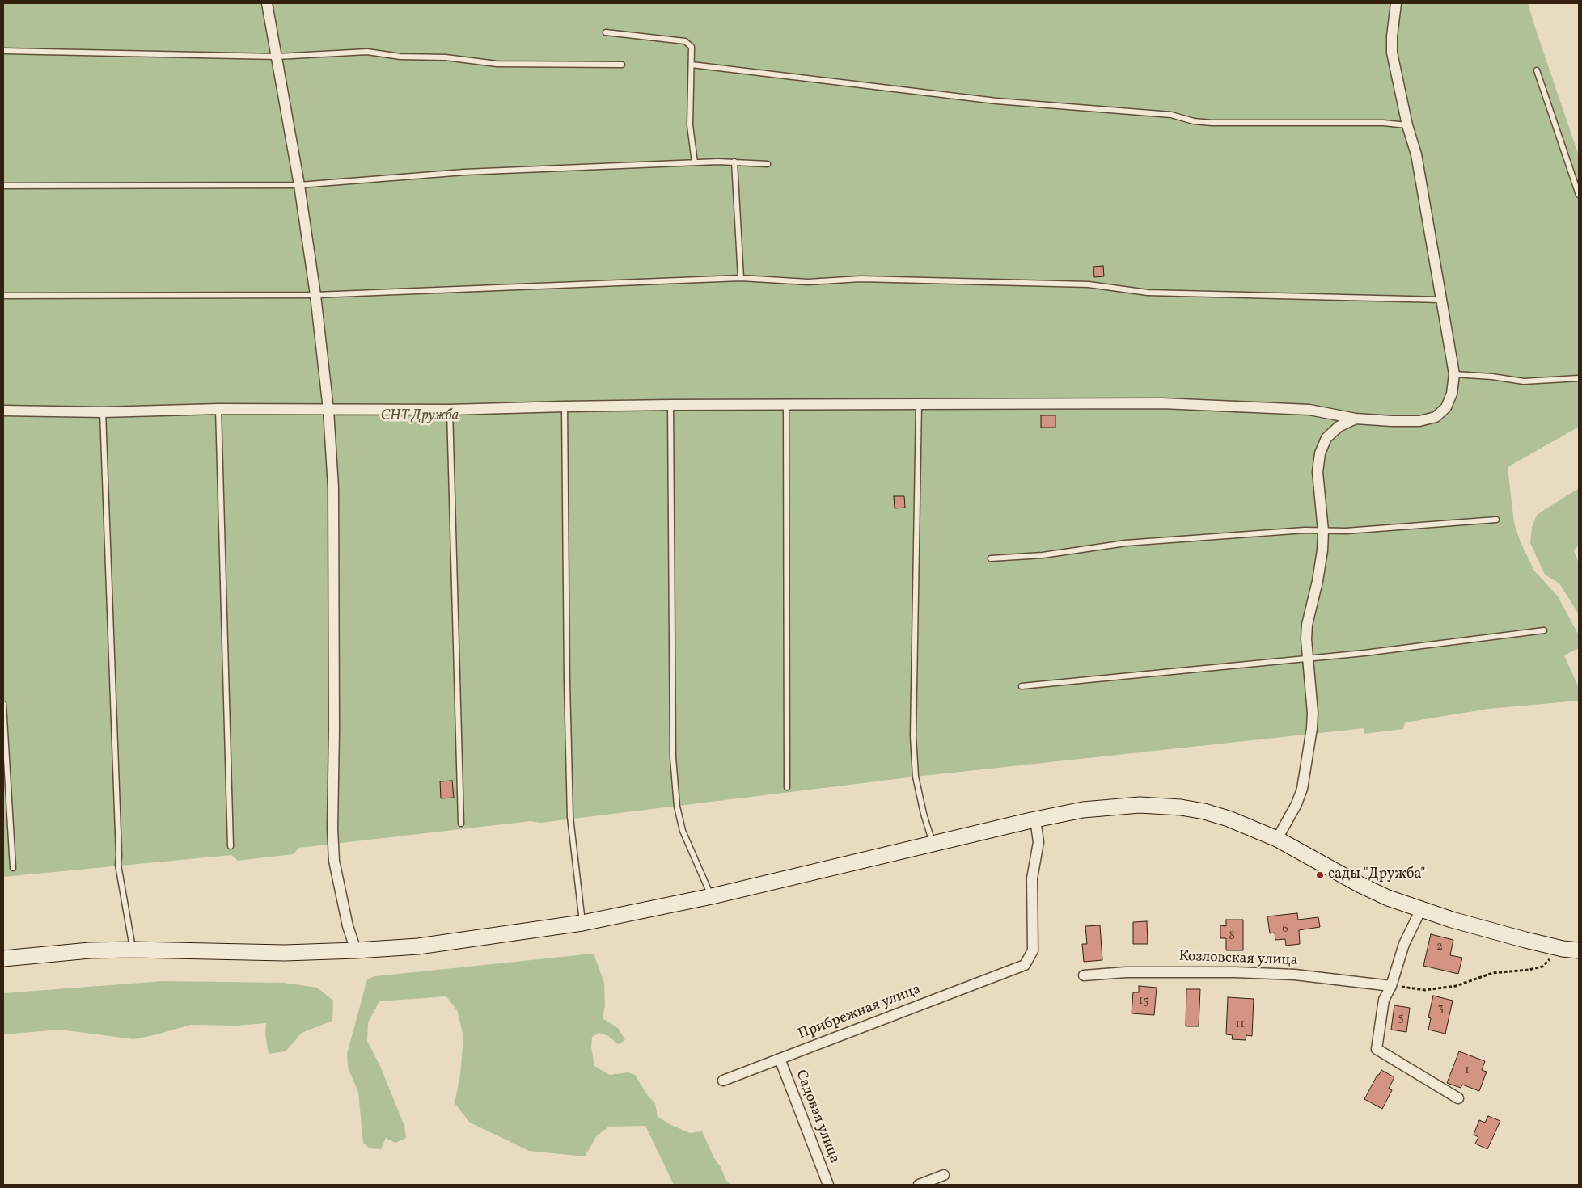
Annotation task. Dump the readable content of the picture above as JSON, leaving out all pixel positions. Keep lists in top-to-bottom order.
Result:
{
  "streets": {
    "street": ["Козловская улица", "Прибрежная улица", "Садовая улица"]
  },
  "crossings": [
    ["Прибрежная улица", "Садовая улица"]
  ],
  "parks": ["СНТ Дружба"],
  "places": ["сады \"Дружба\""],
  "house_numbers": [
    "6",
    "8",
    "2",
    "15",
    "3",
    "5",
    "11",
    "1"
  ]
}
